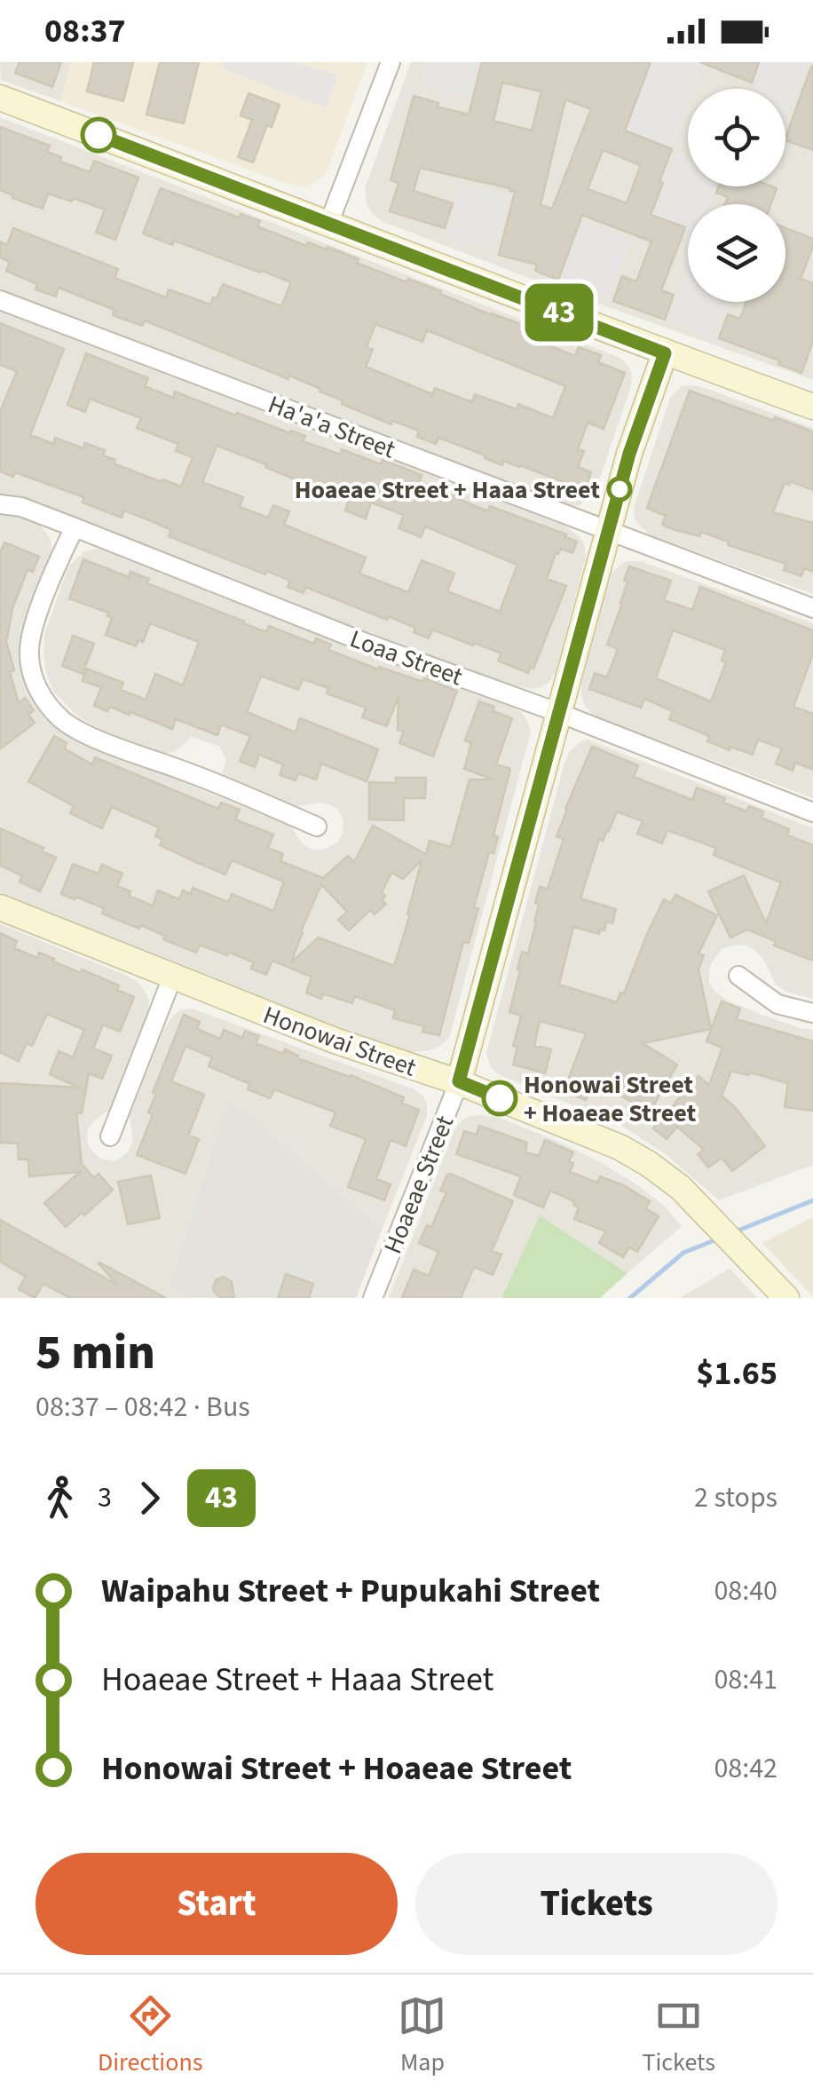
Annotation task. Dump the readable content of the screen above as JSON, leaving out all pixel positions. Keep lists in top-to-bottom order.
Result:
{
  "streets": {
    "street": [
      "Ha'a'a Street",
      "Loaa Street",
      "Honowai Street",
      "Hoaeae Street"
    ]
  },
  "crossings": [
    ["Ha'a'a Street", "Hoaeae Street"],
    ["Loaa Street", "Hoaeae Street"],
    ["Honowai Street", "Hoaeae Street"]
  ],
  "places": ["Hoaeae Street + Haaa Street", "Honowai Street + Hoaeae Street"],
  "lines": ["bus line 43"],
  "page": {
    "status": "08:37",
    "on_map": "43",
    "heading": ["5 min", "08:37 – 08:42 · Bus", "$1.65"],
    "legs": ["3", "43", "2 stops"],
    "list": [
      {
        "name": "Waipahu Street + Pupukahi Street",
        "value": "08:40"
      },
      {
        "name": "Hoaeae Street + Haaa Street",
        "value": "08:41"
      },
      {
        "name": "Honowai Street + Hoaeae Street",
        "value": "08:42"
      }
    ],
    "buttons": ["Start", "Tickets"],
    "tabs": ["Directions", "Map", "Tickets"]
  }
}
